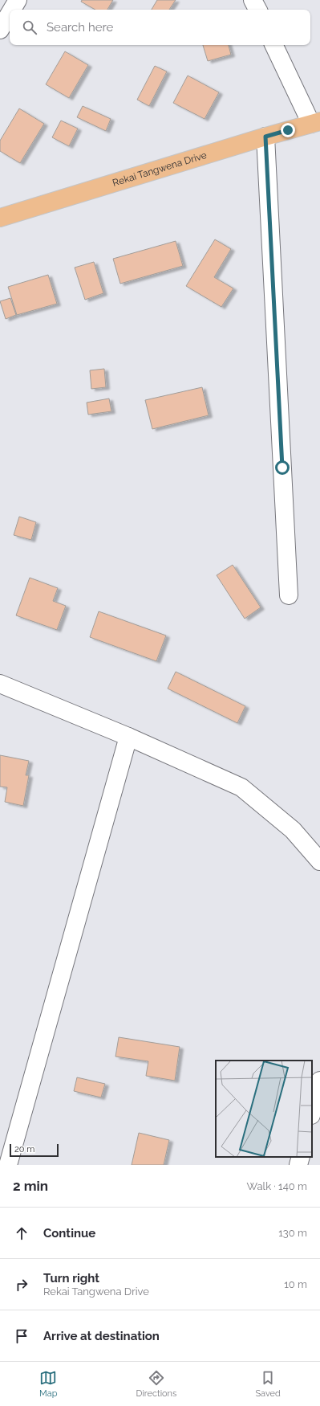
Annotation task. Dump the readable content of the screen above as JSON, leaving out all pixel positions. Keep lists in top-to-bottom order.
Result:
{
  "streets": {
    "main road": ["Rekai Tangwena Drive"]
  },
  "scale_bar": "20 m",
  "page": {
    "search": "Search here",
    "scale": "20 m",
    "heading": ["2 min", "Walk · 140 m"],
    "list": [
      ["Continue", "130 m"],
      ["Turn right", "Rekai Tangwena Drive", "10 m"],
      "Arrive at destination"
    ],
    "nav": ["Map", "Directions", "Saved"]
  }
}
